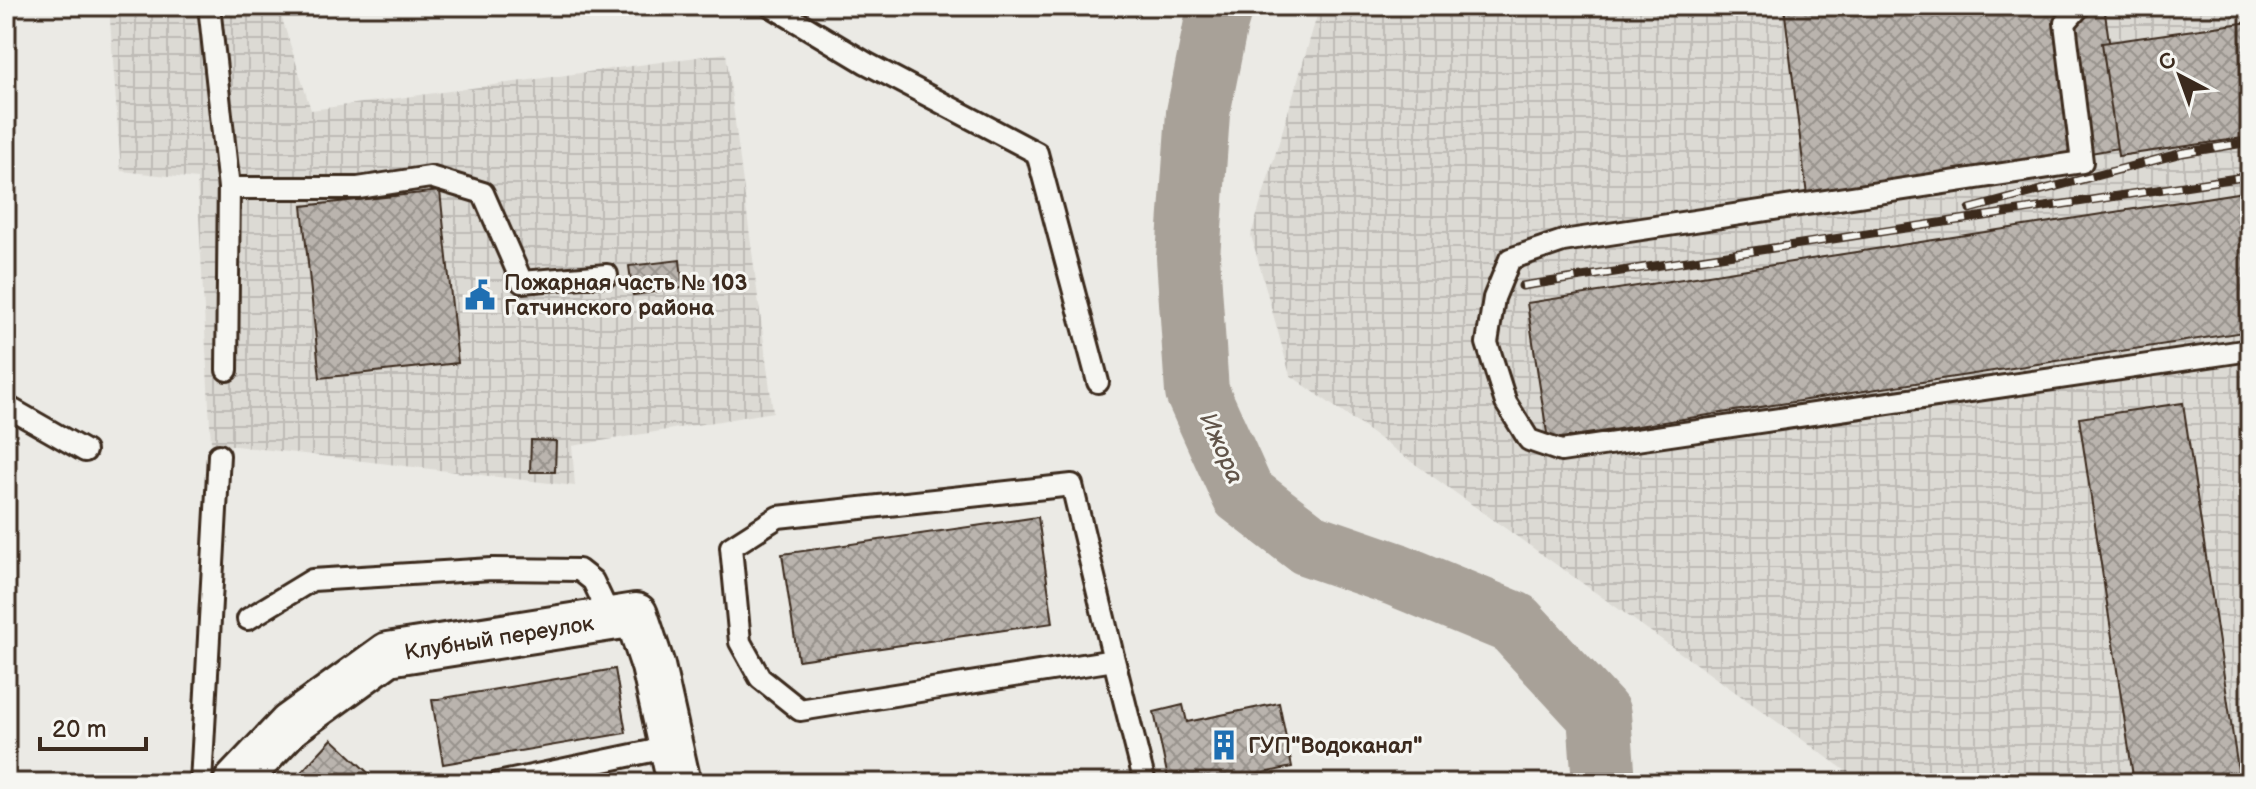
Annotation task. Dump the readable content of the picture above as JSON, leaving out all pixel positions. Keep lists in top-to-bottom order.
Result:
{
  "streets": {
    "street": ["Клубный переулок"]
  },
  "water": ["Ижора"],
  "places": {
    "public building": ["Пожарная часть № 103 Гатчинского района"],
    "building": ["ГУП\"Водоканал\""]
  },
  "scale_bar": "20 m",
  "north": "top left"
}
